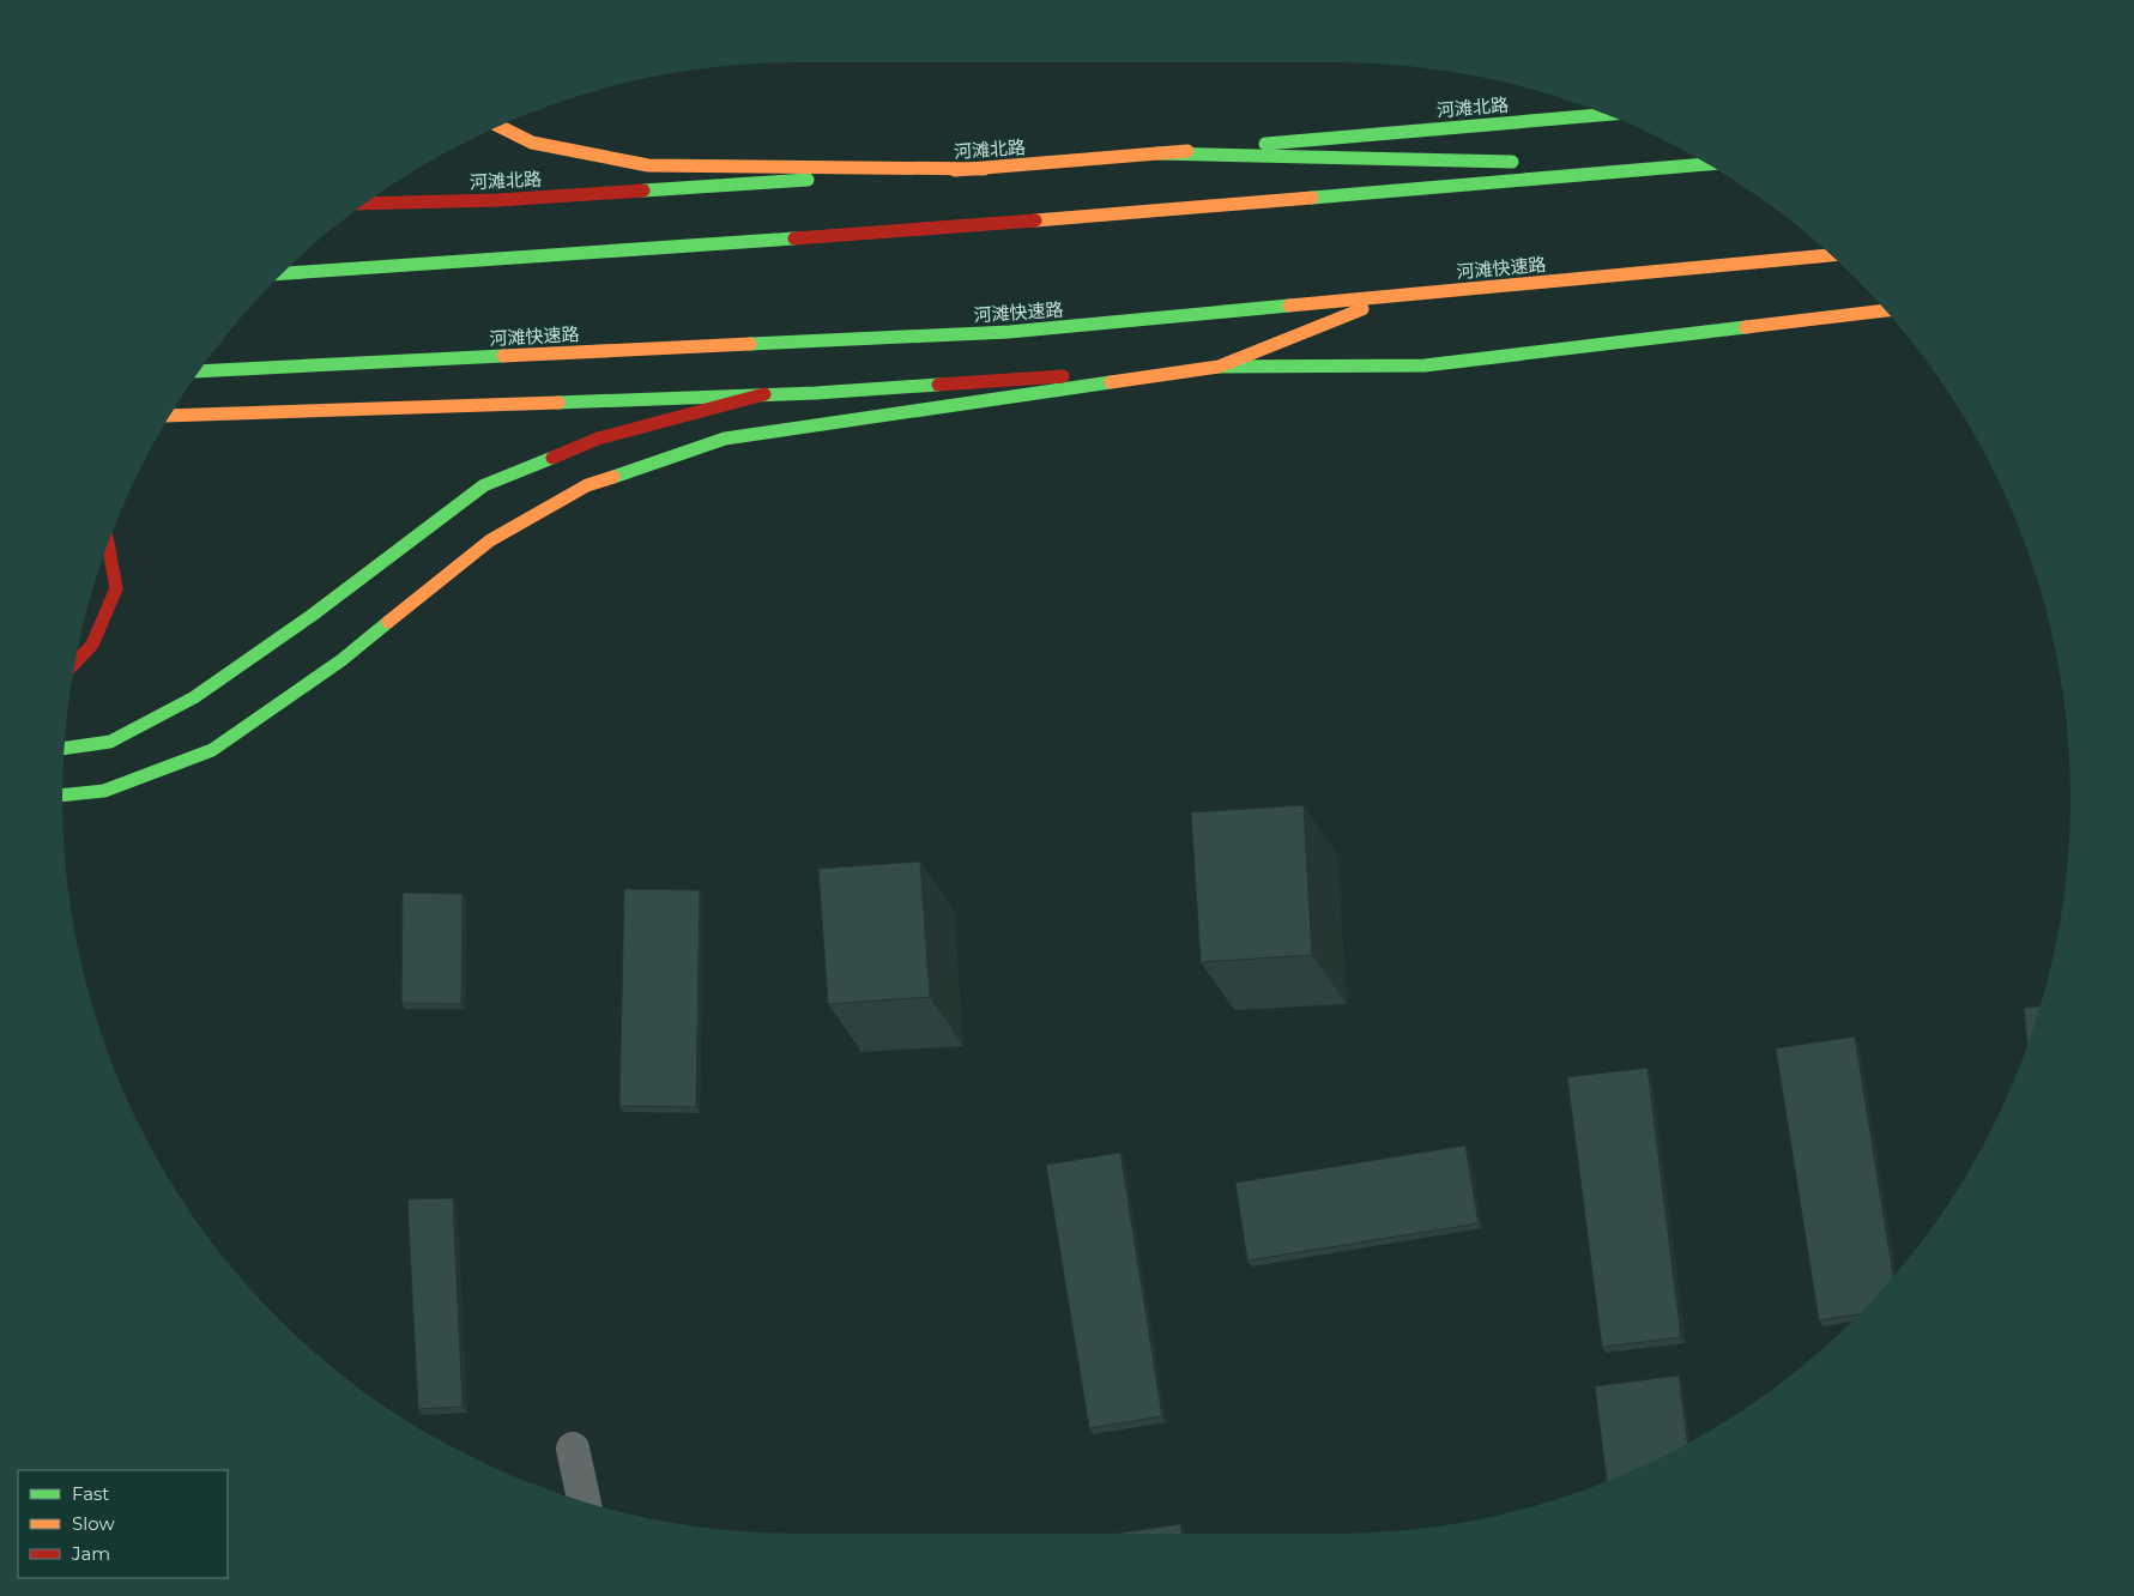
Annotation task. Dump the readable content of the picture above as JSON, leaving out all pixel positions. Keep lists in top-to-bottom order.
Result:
{
  "streets": {
    "main road": ["河滩北路", "河滩快速路"]
  },
  "legend": ["Fast", "Slow", "Jam"]
}
